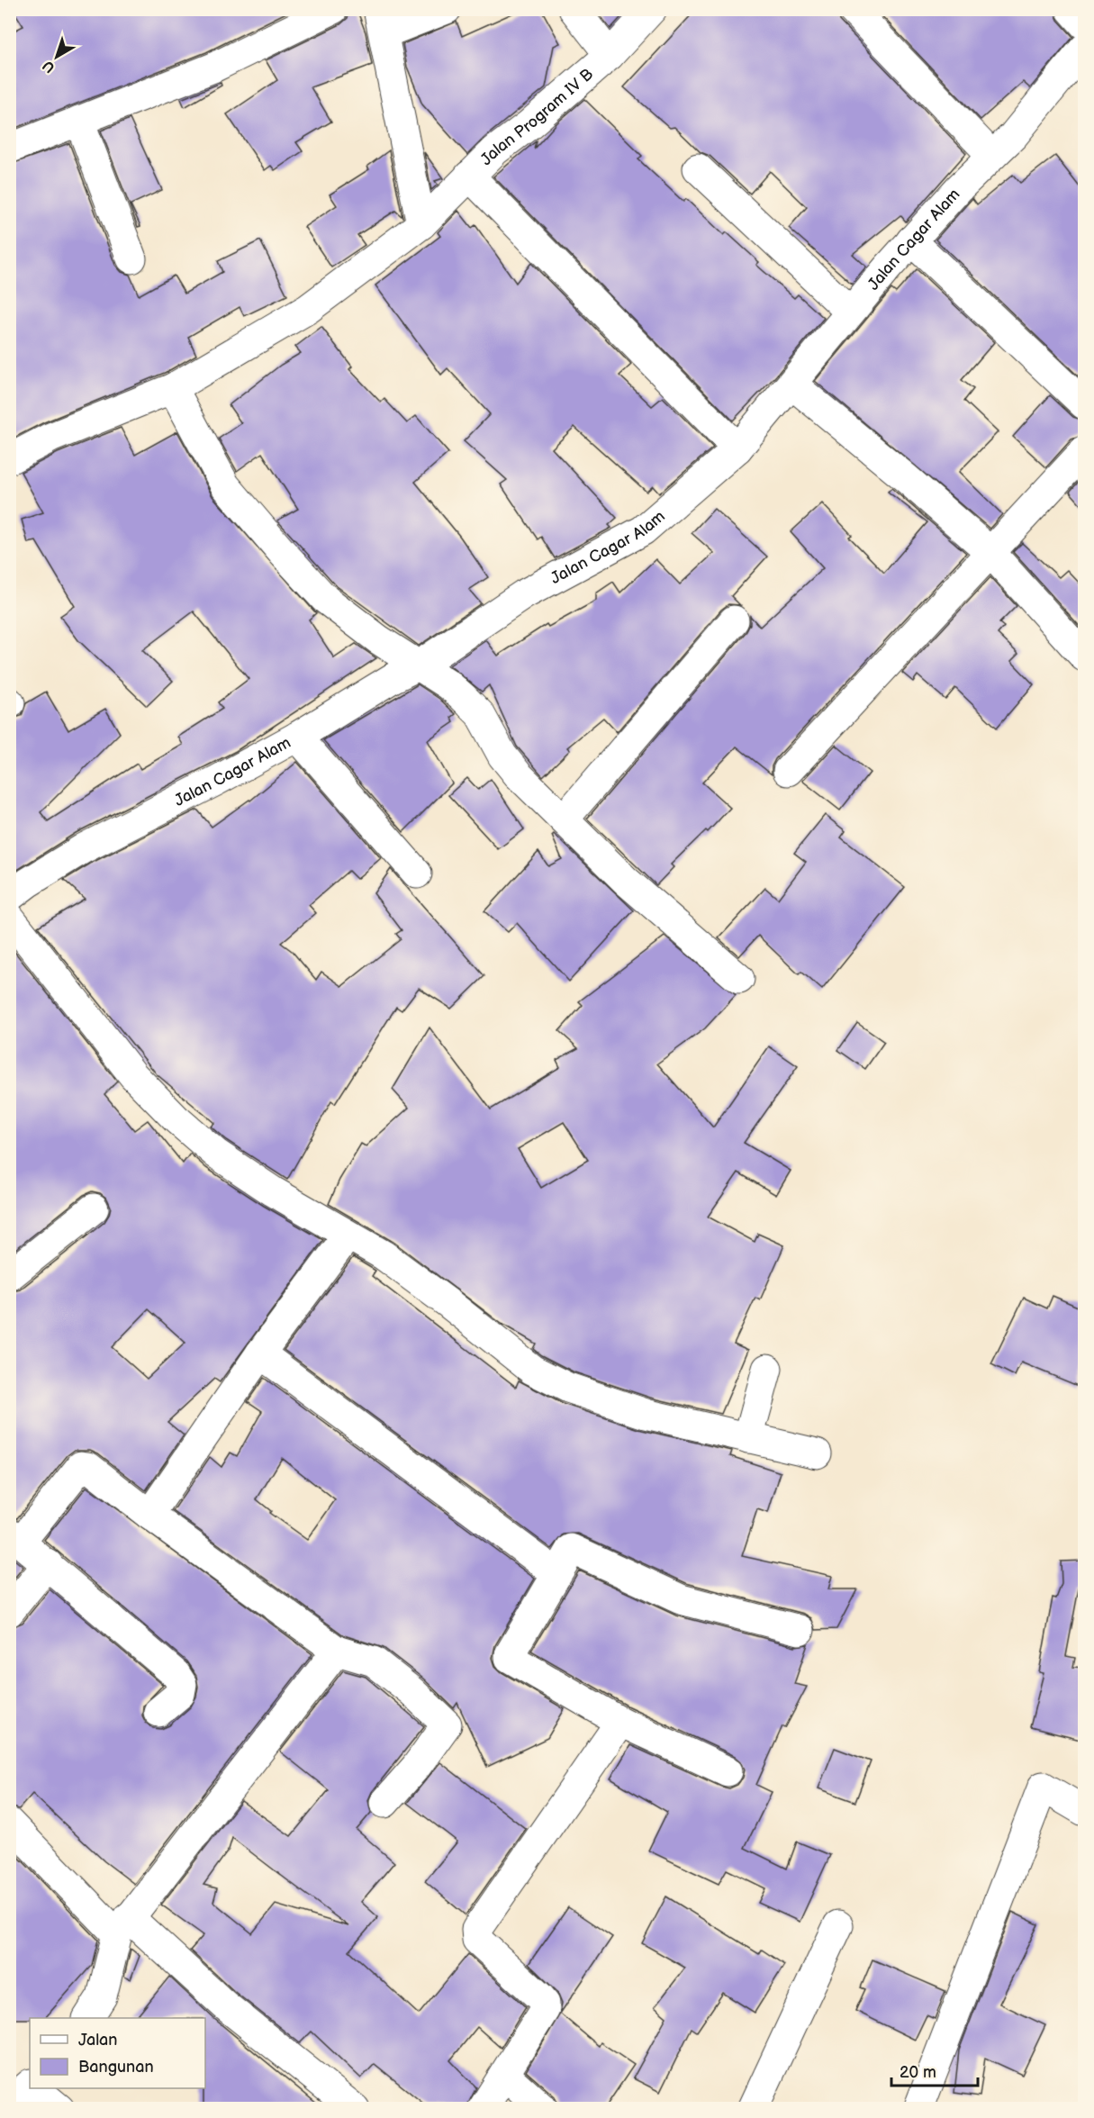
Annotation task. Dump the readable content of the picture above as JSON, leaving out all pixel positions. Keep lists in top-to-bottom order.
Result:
{
  "streets": {
    "street": ["Jalan Program IV B", "Jalan Cagar Alam"]
  },
  "legend": ["Jalan", "Bangunan"],
  "scale_bar": "20 m",
  "north": "bottom left"
}
